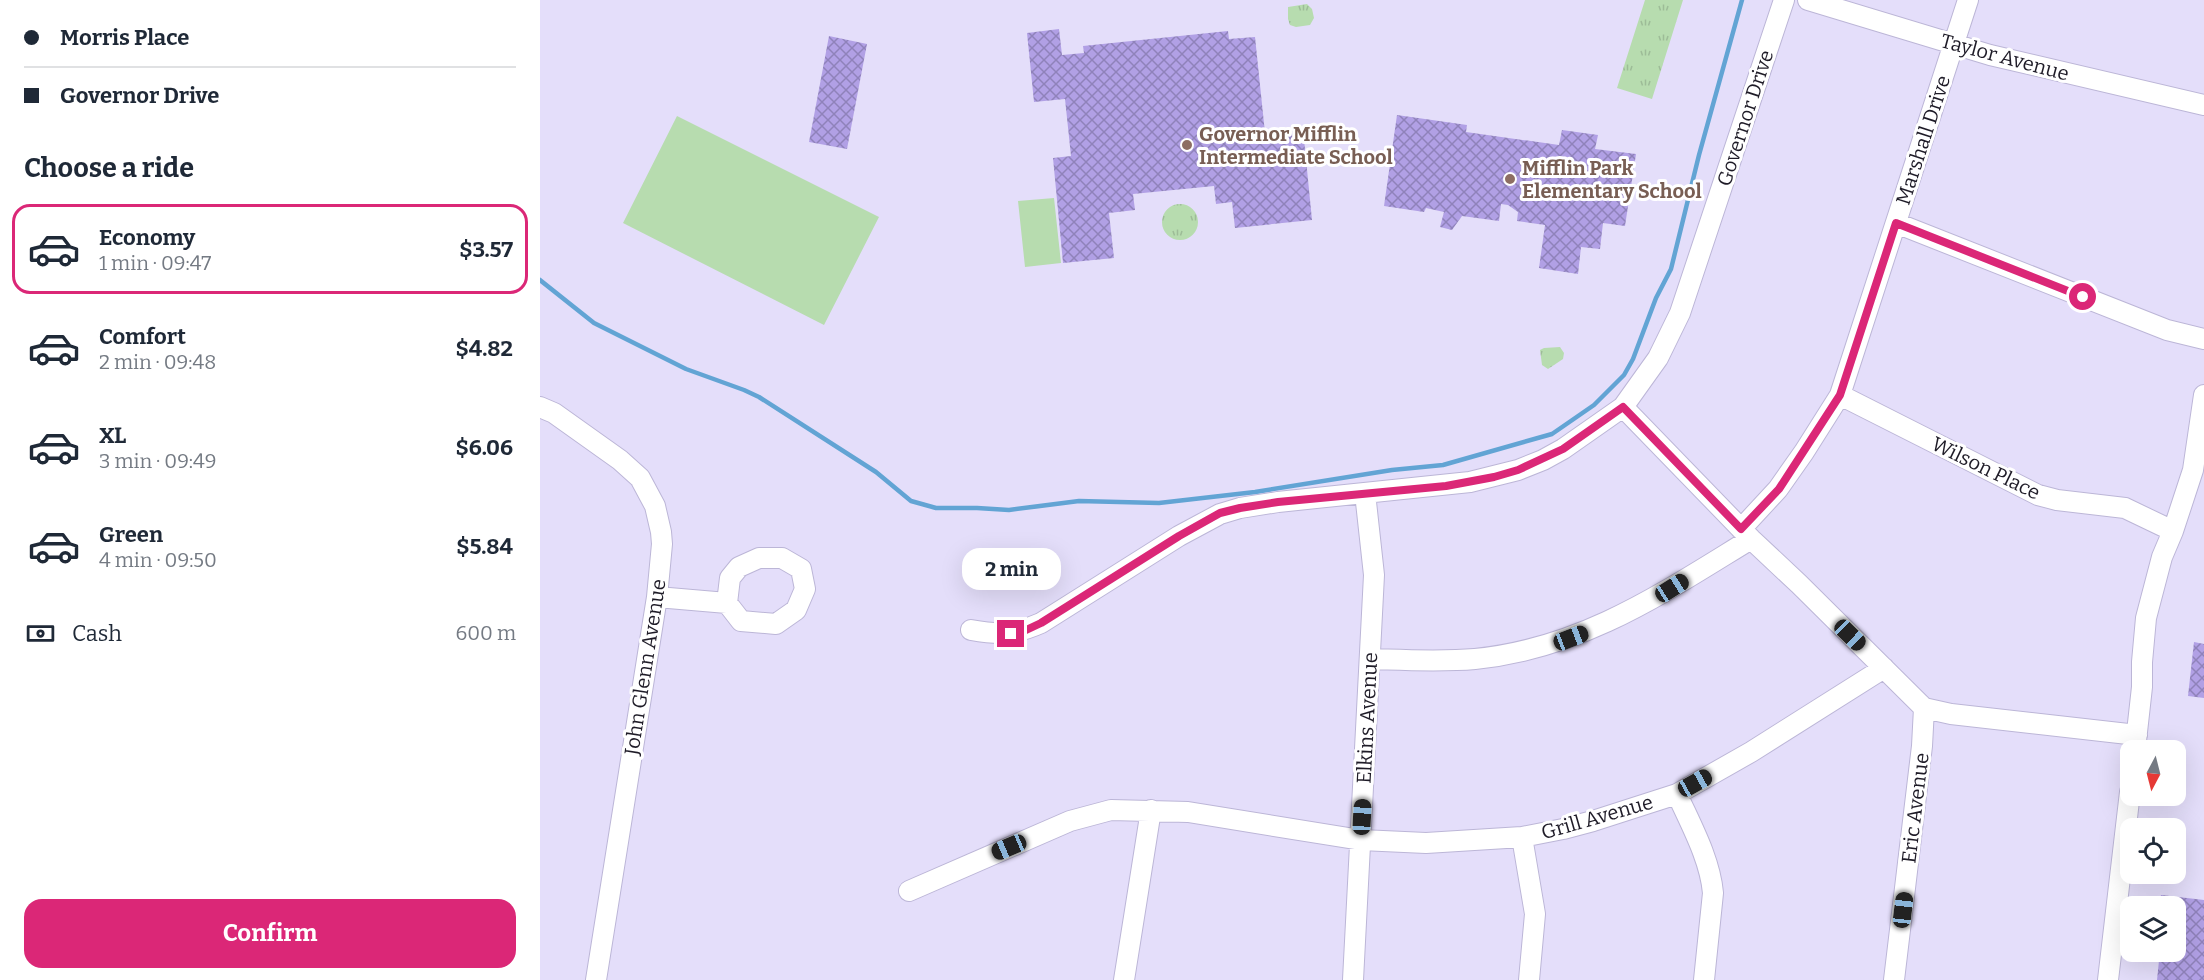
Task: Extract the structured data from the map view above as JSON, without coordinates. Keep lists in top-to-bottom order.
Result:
{
  "streets": {
    "street": [
      "Taylor Avenue",
      "Governor Drive",
      "Marshall Drive",
      "Wilson Place",
      "John Glenn Avenue",
      "Elkins Avenue",
      "Eric Avenue",
      "Grill Avenue"
    ]
  },
  "crossings": [
    ["Taylor Avenue", "Marshall Drive"],
    ["Governor Drive", "Elkins Avenue"],
    ["Marshall Drive", "Wilson Place"],
    ["Marshall Drive", "Elkins Avenue"],
    ["Elkins Avenue", "Grill Avenue"]
  ],
  "places": ["Governor Mifflin Intermediate School", "Mifflin Park Elementary School"],
  "north": "bottom",
  "page": {
    "banner": ["Morris Place", "Governor Drive"],
    "heading": "Choose a ride",
    "list": [
      {
        "name": "Economy",
        "note": "1 min · 09:47",
        "value": "$3.57"
      },
      {
        "name": "Comfort",
        "note": "2 min · 09:48",
        "value": "$4.82"
      },
      {
        "name": "XL",
        "note": "3 min · 09:49",
        "value": "$6.06"
      },
      {
        "name": "Green",
        "note": "4 min · 09:50",
        "value": "$5.84"
      }
    ],
    "bubble": "2 min",
    "pay": ["Cash", "600 m"],
    "buttons": "Confirm"
  }
}
